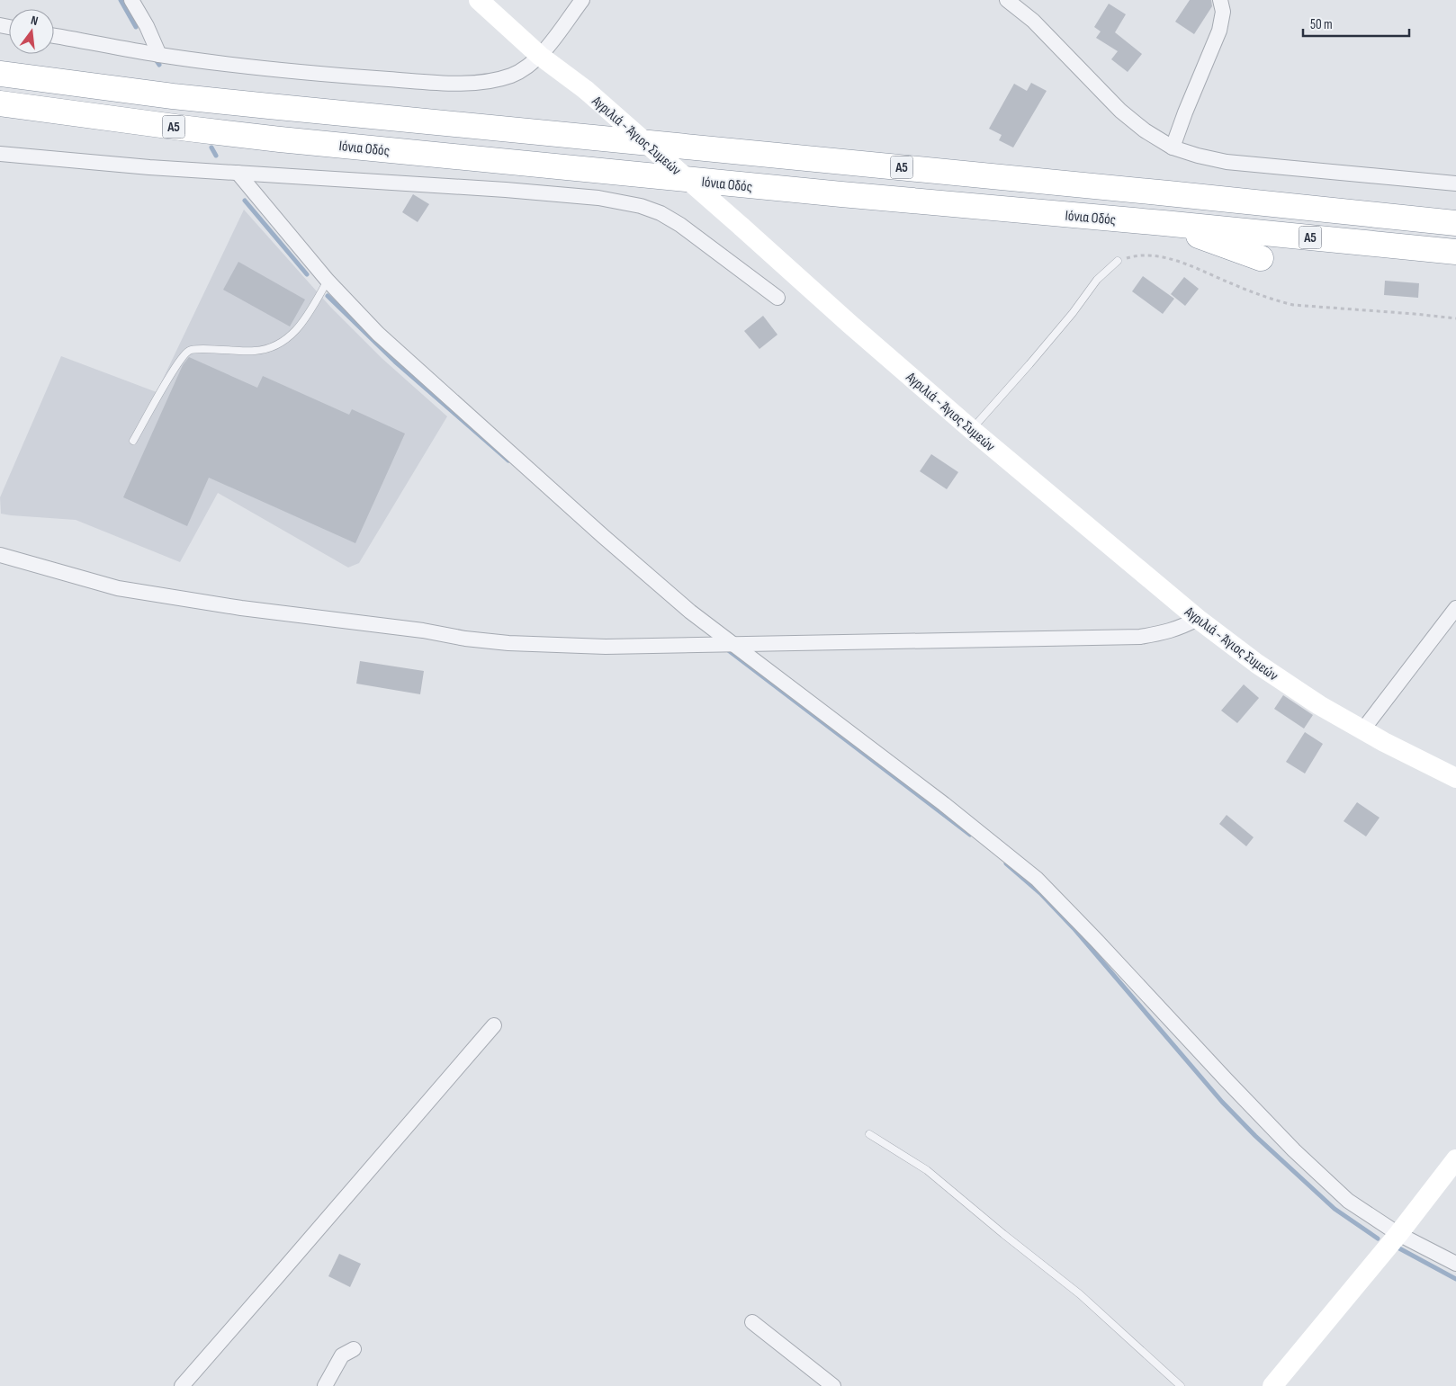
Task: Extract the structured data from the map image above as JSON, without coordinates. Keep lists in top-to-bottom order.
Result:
{
  "streets": {
    "highway": ["Α5", "Ιόνια Οδός"],
    "main road": ["Αγριλιά - Άγιος Συμεών"]
  },
  "scale_bar": "50 m",
  "north": "top"
}
